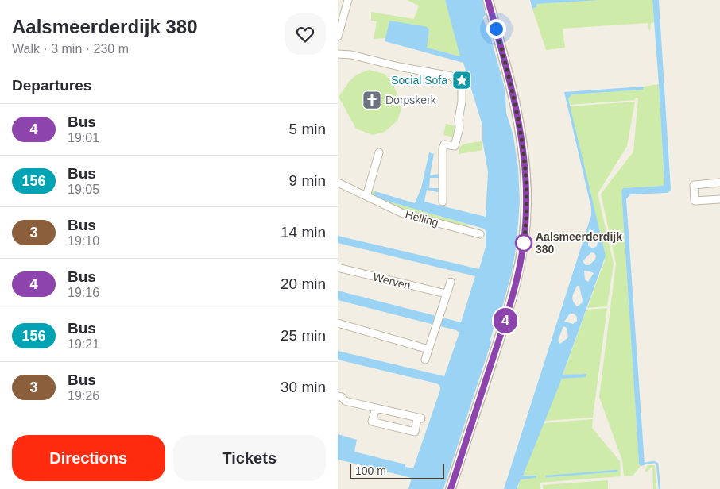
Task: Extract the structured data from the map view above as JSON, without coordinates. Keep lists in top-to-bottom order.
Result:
{
  "streets": {
    "street": ["Helling", "Werven"]
  },
  "places": {
    "place": ["Social Sofa"],
    "church": ["Dorpskerk"],
    "other": ["Aalsmeerderdijk 380"]
  },
  "lines": ["bus line 4"],
  "scale_bar": "100 m",
  "page": {
    "heading": [
      ["Aalsmeerderdijk 380", "Walk · 3 min · 230 m"],
      "Departures"
    ],
    "on_map": "4",
    "list": [
      {
        "mark": "4",
        "name": "Bus",
        "note": "19:01",
        "value": "5 min"
      },
      {
        "mark": "156",
        "name": "Bus",
        "note": "19:05",
        "value": "9 min"
      },
      {
        "mark": "3",
        "name": "Bus",
        "note": "19:10",
        "value": "14 min"
      },
      {
        "mark": "4",
        "name": "Bus",
        "note": "19:16",
        "value": "20 min"
      },
      {
        "mark": "156",
        "name": "Bus",
        "note": "19:21",
        "value": "25 min"
      },
      {
        "mark": "3",
        "name": "Bus",
        "note": "19:26",
        "value": "30 min"
      }
    ],
    "buttons": ["Directions", "Tickets"],
    "scale": "100 m"
  }
}
